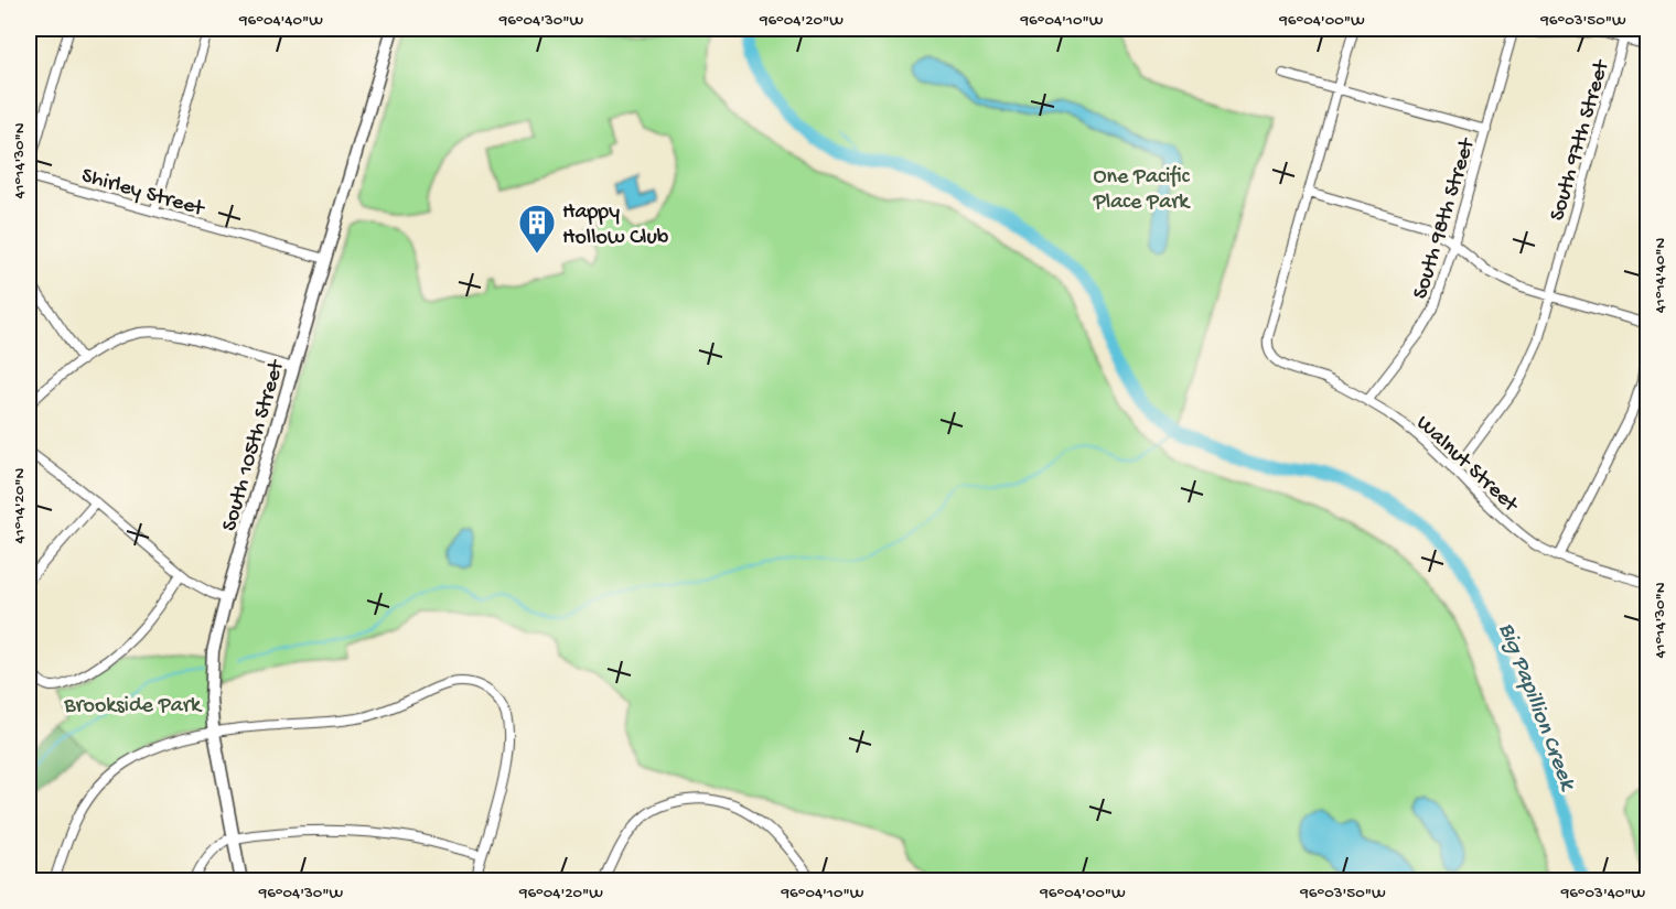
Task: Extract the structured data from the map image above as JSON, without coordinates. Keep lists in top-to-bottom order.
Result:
{
  "streets": {
    "street": [
      "South 97th Street",
      "Shirley Street",
      "South 98th Street",
      "South 105th Street",
      "Walnut Street"
    ]
  },
  "crossings": [
    ["South 97th Street", "Walnut Street"],
    ["Shirley Street", "South 105th Street"],
    ["South 98th Street", "Walnut Street"]
  ],
  "water": ["Big Papillion Creek"],
  "parks": ["One Pacific Place Park", "Brookside Park"],
  "places": {
    "building": ["Happy Hollow Club"]
  },
  "coordinates": [
    "96°04'40\"W",
    "96°04'30\"W",
    "96°04'20\"W",
    "96°04'10\"W",
    "96°04'00\"W",
    "96°03'50\"W",
    "41°14'30\"N",
    "41°14'40\"N",
    "41°14'20\"N",
    "96°03'40\"W"
  ]
}
